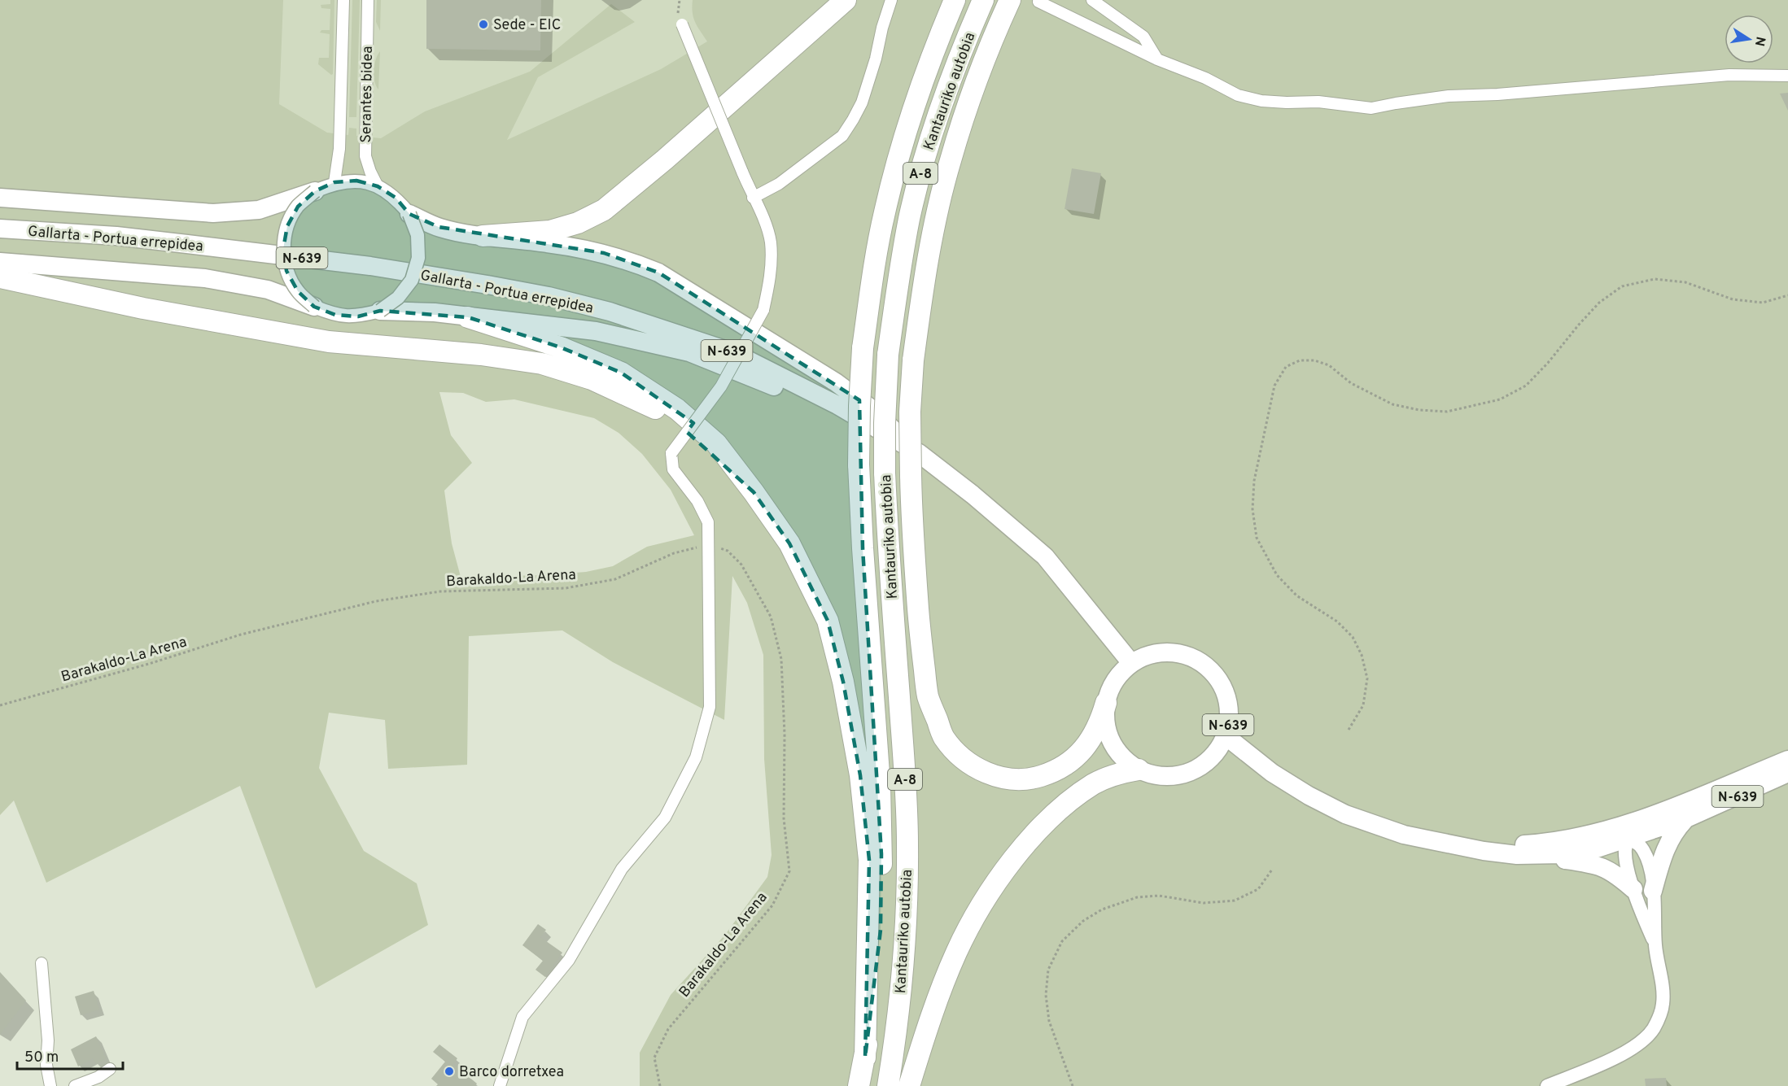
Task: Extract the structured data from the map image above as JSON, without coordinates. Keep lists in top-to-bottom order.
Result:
{
  "streets": {
    "highway": [
      "Kantauriko autobia",
      "A-8",
      "Gallarta - Portua errepidea",
      "N-639"
    ],
    "street": ["Serantes bidea"],
    "path": ["Barakaldo-La Arena"]
  },
  "crossings": [
    ["Gallarta - Portua errepidea", "N-639"]
  ],
  "places": ["Sede - EIC", "Barco dorretxea"],
  "scale_bar": "50 m",
  "north": "right"
}
